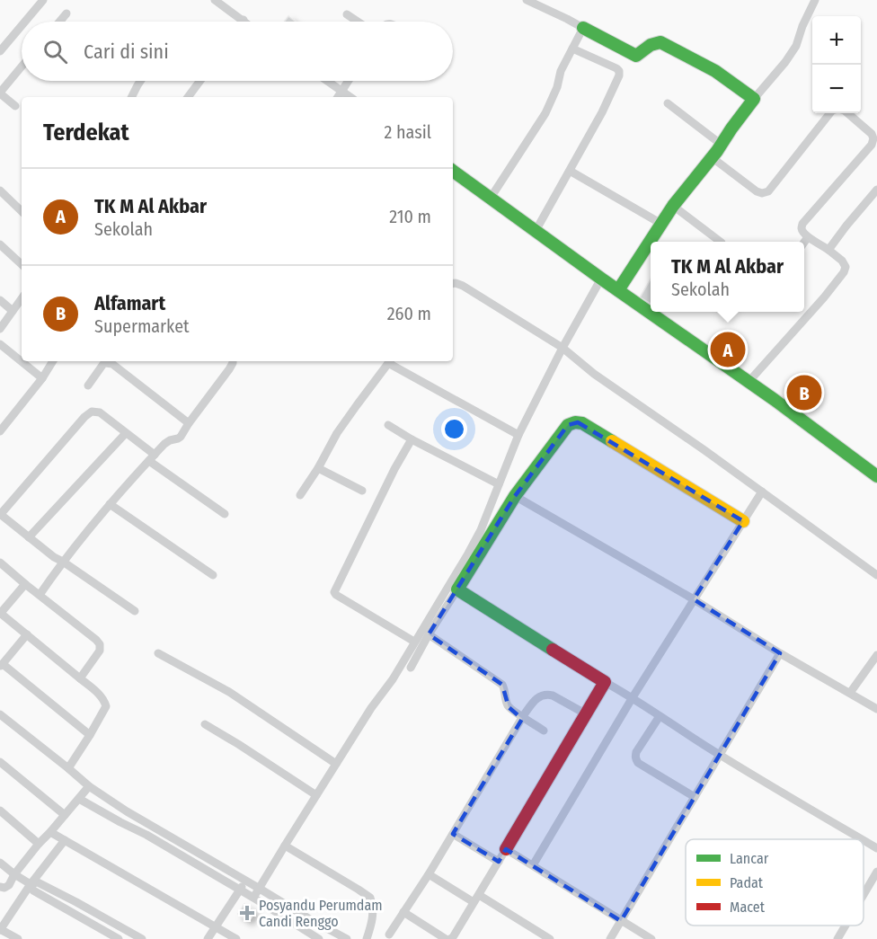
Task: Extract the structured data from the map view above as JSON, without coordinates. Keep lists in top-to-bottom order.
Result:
{
  "places": {
    "health": ["Posyandu Perumdam Candi Renggo"]
  },
  "legend": ["Lancar", "Padat", "Macet"],
  "page": {
    "map_buttons": ["+", "−"],
    "search": "Cari di sini",
    "heading": ["Terdekat", "2 hasil"],
    "list": [
      {
        "mark": "A",
        "name": "TK M Al Akbar",
        "note": "Sekolah",
        "value": "210 m"
      },
      {
        "mark": "B",
        "name": "Alfamart",
        "note": "Supermarket",
        "value": "260 m"
      }
    ],
    "popup": ["TK M Al Akbar", "Sekolah"],
    "pins": ["A", "B"]
  }
}
